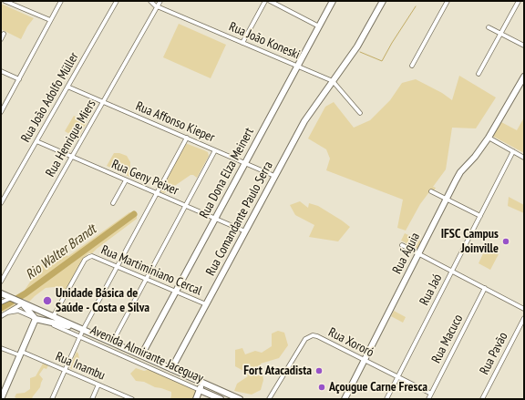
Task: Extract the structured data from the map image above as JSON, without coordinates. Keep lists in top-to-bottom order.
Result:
{
  "streets": {
    "street": [
      "Rua João Koneski",
      "Rua João Adolfo Müller",
      "Rua Affonso Kieper",
      "Rua Henrique Miers",
      "Rua Dona Elza Meinert",
      "Rua Geny Peixer",
      "Rua Comandante Paulo Serra",
      "Rua Águia",
      "Rua Martiminiano Cercal",
      "Rua Jaó",
      "Rua Macuco",
      "Rua Xororó",
      "Rua Pavão",
      "Avenida Almirante Jaceguay",
      "Rua Inambu"
    ]
  },
  "crossings": [
    ["Rua João Koneski", "Rua Henrique Miers"],
    ["Rua João Koneski", "Rua Dona Elza Meinert"],
    ["Rua João Koneski", "Rua Comandante Paulo Serra"],
    ["Rua João Adolfo Müller", "Rua Affonso Kieper"],
    ["Rua João Adolfo Müller", "Rua Geny Peixer"],
    ["Rua Affonso Kieper", "Rua Henrique Miers"],
    ["Rua Affonso Kieper", "Rua Dona Elza Meinert"],
    ["Rua Affonso Kieper", "Rua Comandante Paulo Serra"],
    ["Rua Henrique Miers", "Rua Geny Peixer"],
    ["Rua Dona Elza Meinert", "Rua Geny Peixer"],
    ["Rua Dona Elza Meinert", "Rua Martiminiano Cercal"],
    ["Rua Dona Elza Meinert", "Avenida Almirante Jaceguay"],
    ["Rua Geny Peixer", "Rua Comandante Paulo Serra"],
    ["Rua Comandante Paulo Serra", "Rua Martiminiano Cercal"],
    ["Rua Comandante Paulo Serra", "Avenida Almirante Jaceguay"],
    ["Rua Águia", "Rua Xororó"],
    ["Rua Martiminiano Cercal", "Avenida Almirante Jaceguay"],
    ["Rua Jaó", "Rua Xororó"],
    ["Rua Macuco", "Rua Xororó"]
  ],
  "water": ["Rio Walter Brandt"],
  "places": [
    "IFSC Campus Joinville",
    "Unidade Básica de Saúde - Costa e Silva",
    "Fort Atacadista",
    "Açougue Carne Fresca"
  ]
}
